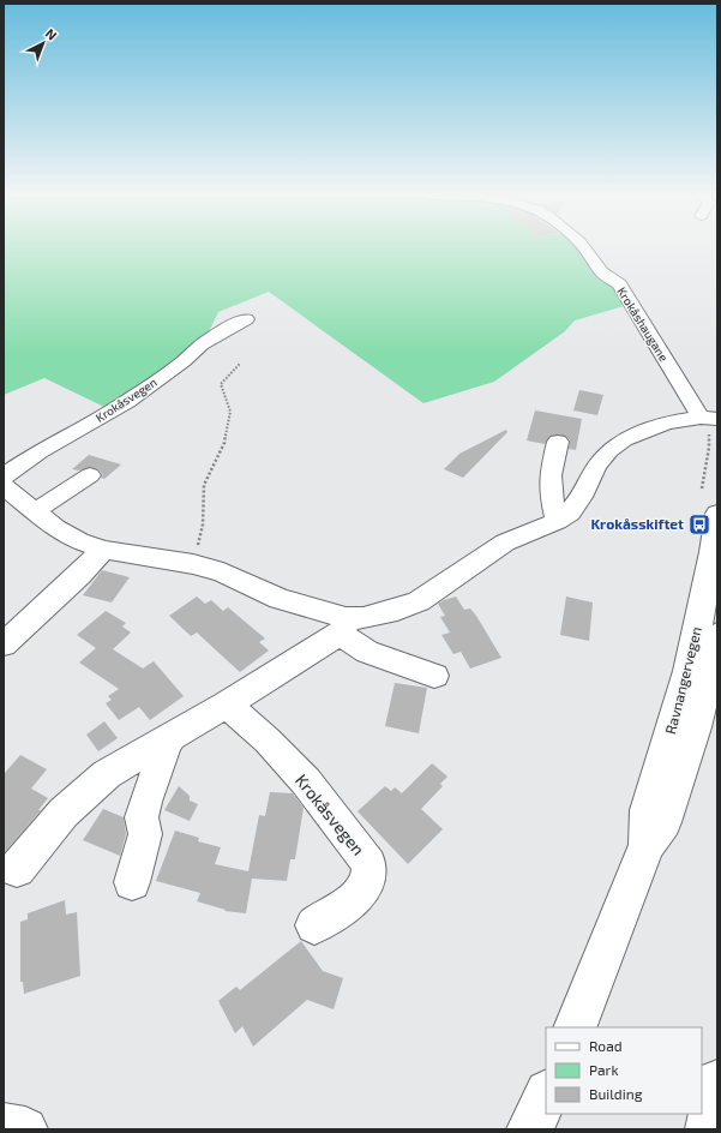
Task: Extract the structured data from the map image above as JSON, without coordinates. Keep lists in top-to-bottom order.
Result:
{
  "streets": {
    "main road": ["Ravnangervegen"],
    "street": ["Krokåshaugane", "Krokåsvegen"]
  },
  "places": {
    "bus stop": ["Krokåsskiftet"]
  },
  "legend": ["Road", "Park", "Building"],
  "north": "top right"
}
